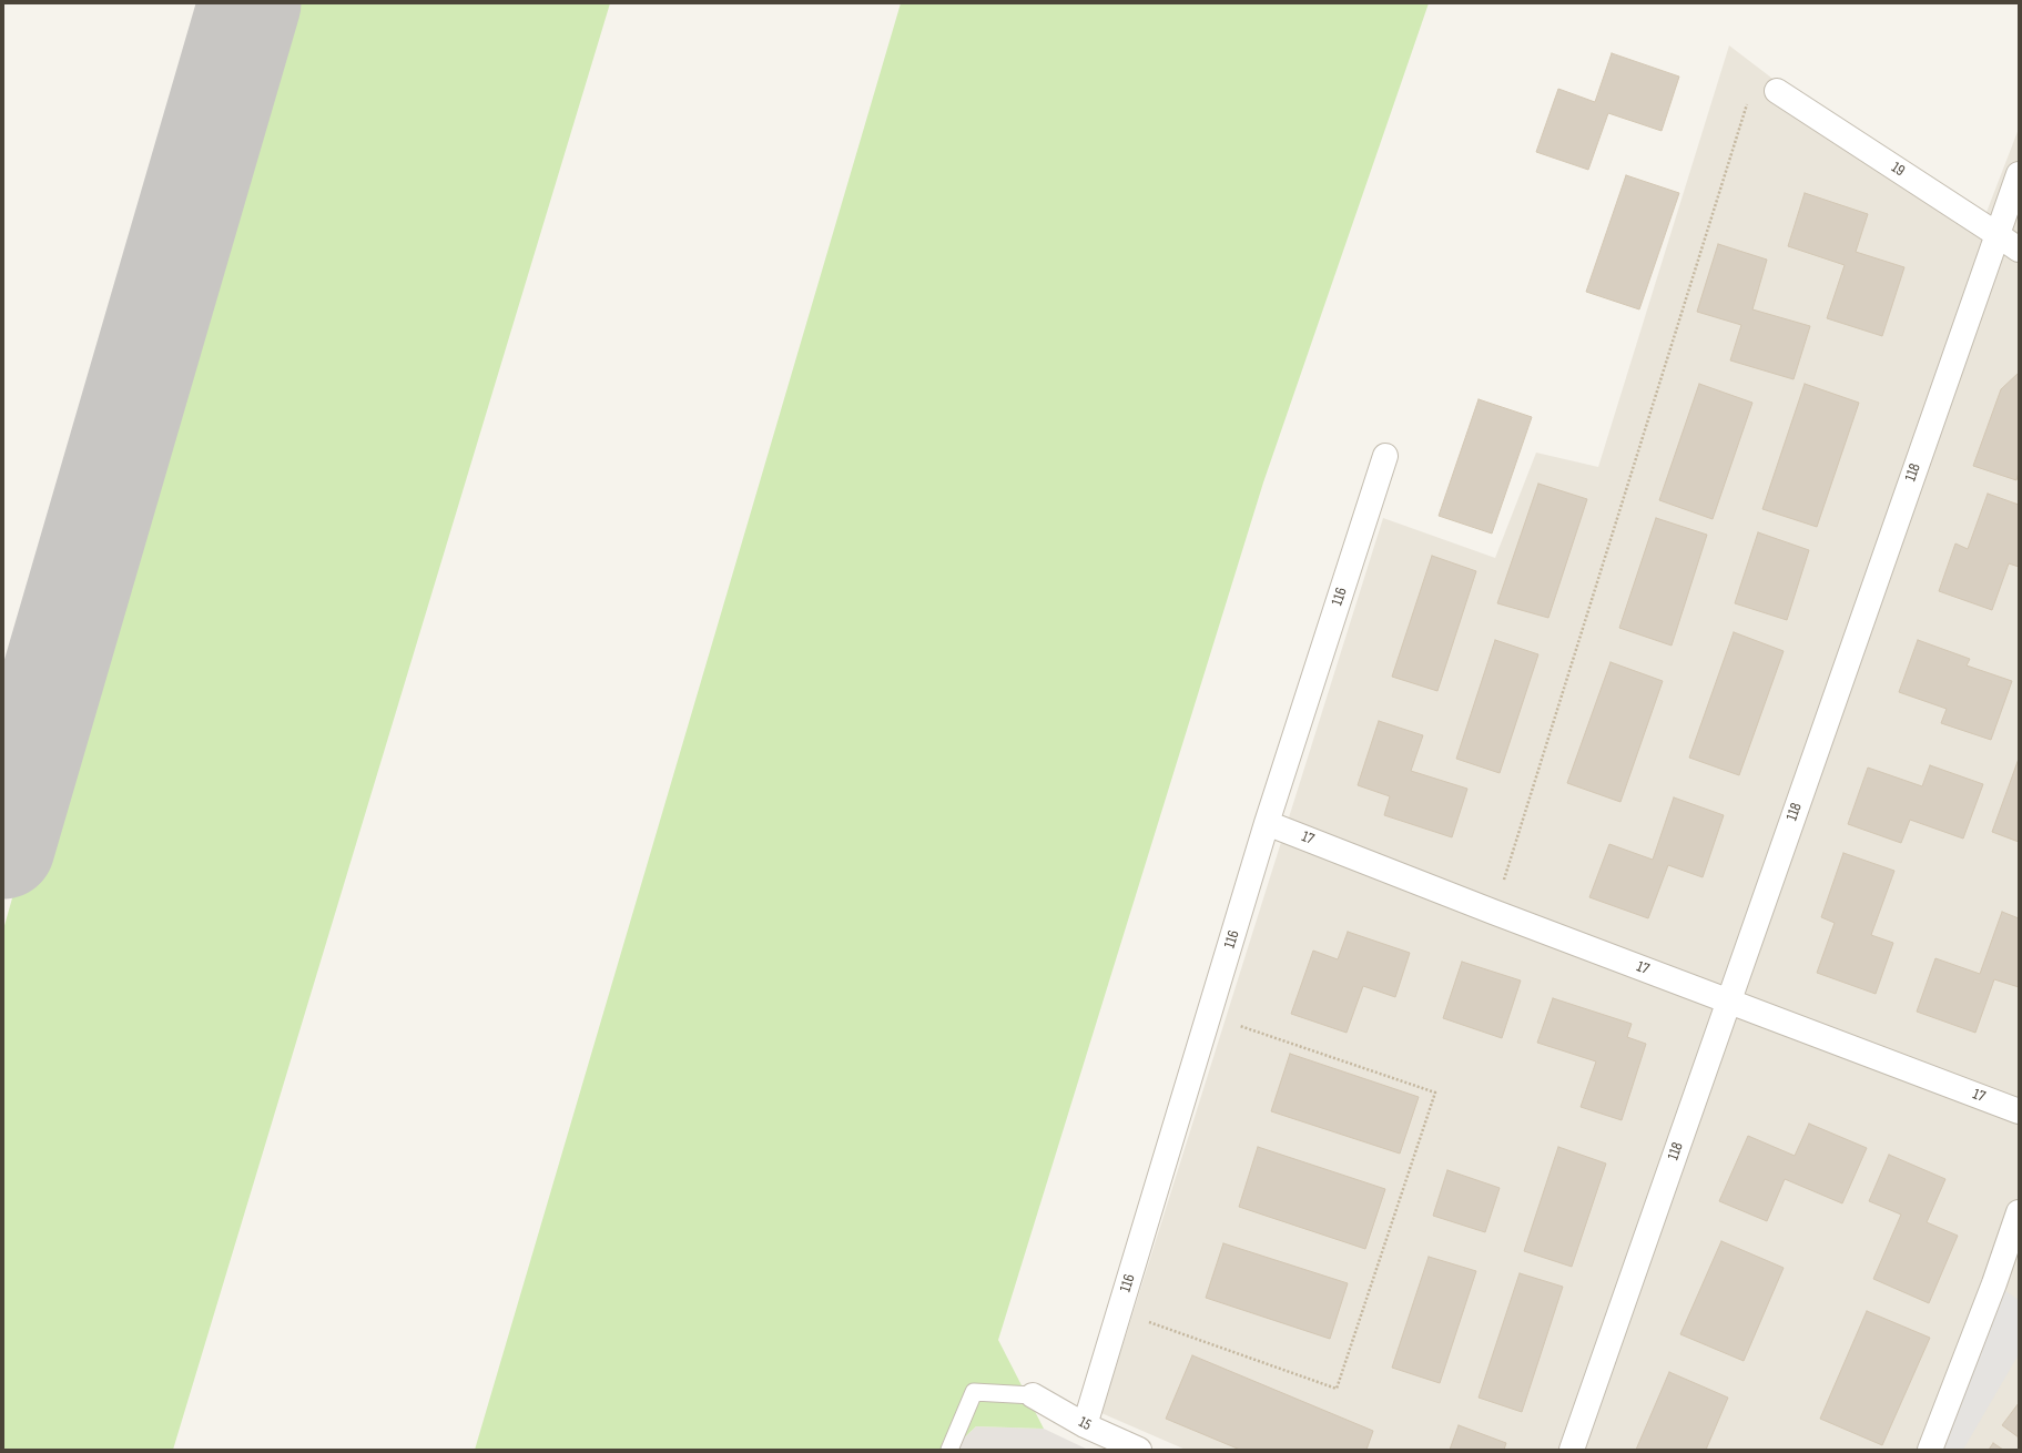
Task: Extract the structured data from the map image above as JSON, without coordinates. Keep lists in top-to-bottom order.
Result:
{
  "streets": {
    "street": [
      "19",
      "118",
      "116",
      "17",
      "15"
    ]
  },
  "crossings": [
    ["19", "118"],
    ["118", "17"],
    ["116", "17"],
    ["116", "15"]
  ]
}
